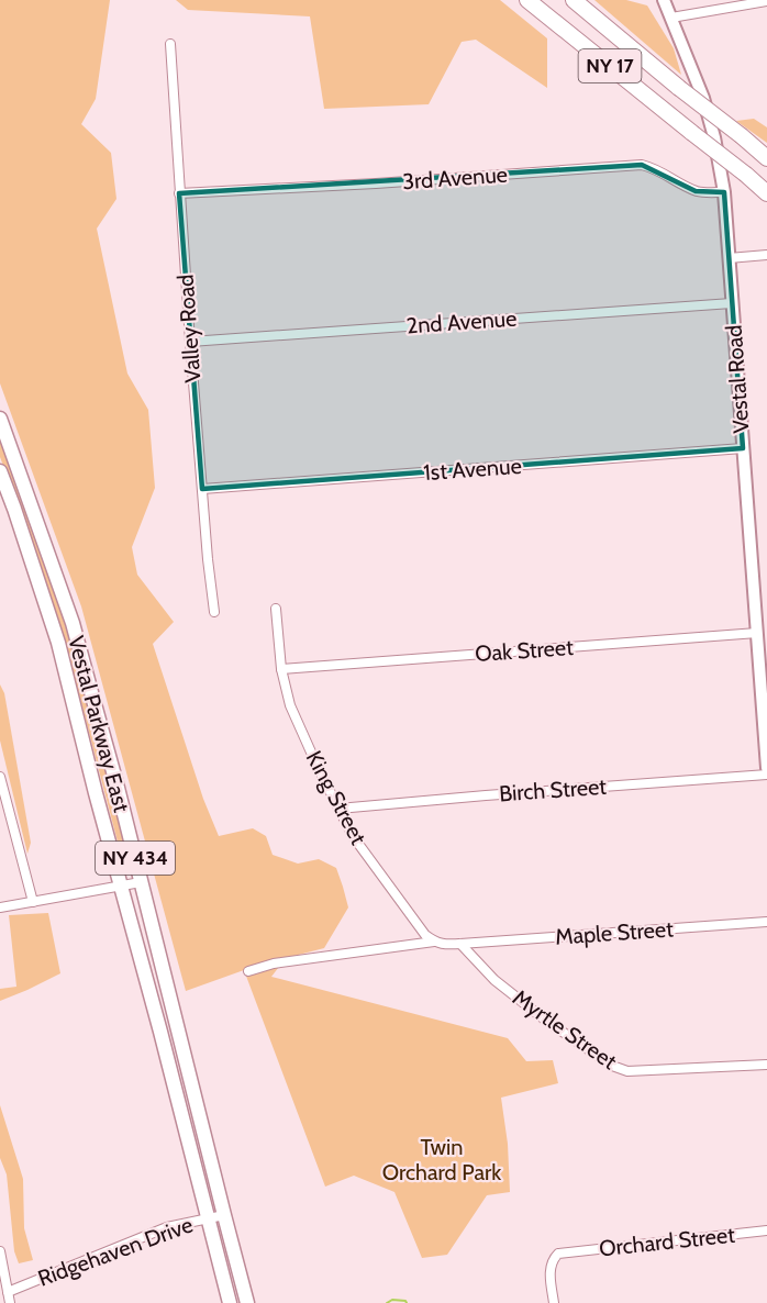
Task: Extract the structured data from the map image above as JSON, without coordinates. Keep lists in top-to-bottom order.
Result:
{
  "streets": {
    "highway": ["NY 17"],
    "main road": ["Vestal Parkway East", "NY 434"],
    "street": [
      "3rd Avenue",
      "2nd Avenue",
      "Valley Road",
      "Vestal Road",
      "1st Avenue",
      "Oak Street",
      "Birch Street",
      "King Street",
      "Maple Street",
      "Myrtle Street",
      "Orchard Street",
      "Ridgehaven Drive"
    ]
  },
  "crossings": [
    ["3rd Avenue", "Valley Road"],
    ["3rd Avenue", "Vestal Road"],
    ["2nd Avenue", "Valley Road"],
    ["2nd Avenue", "Vestal Road"],
    ["Valley Road", "1st Avenue"],
    ["Vestal Road", "1st Avenue"],
    ["Vestal Road", "Oak Street"],
    ["Oak Street", "King Street"],
    ["Vestal Parkway East", "Ridgehaven Drive"],
    ["Birch Street", "King Street"],
    ["Maple Street", "Myrtle Street"]
  ],
  "parks": ["Twin Orchard Park"]
}
